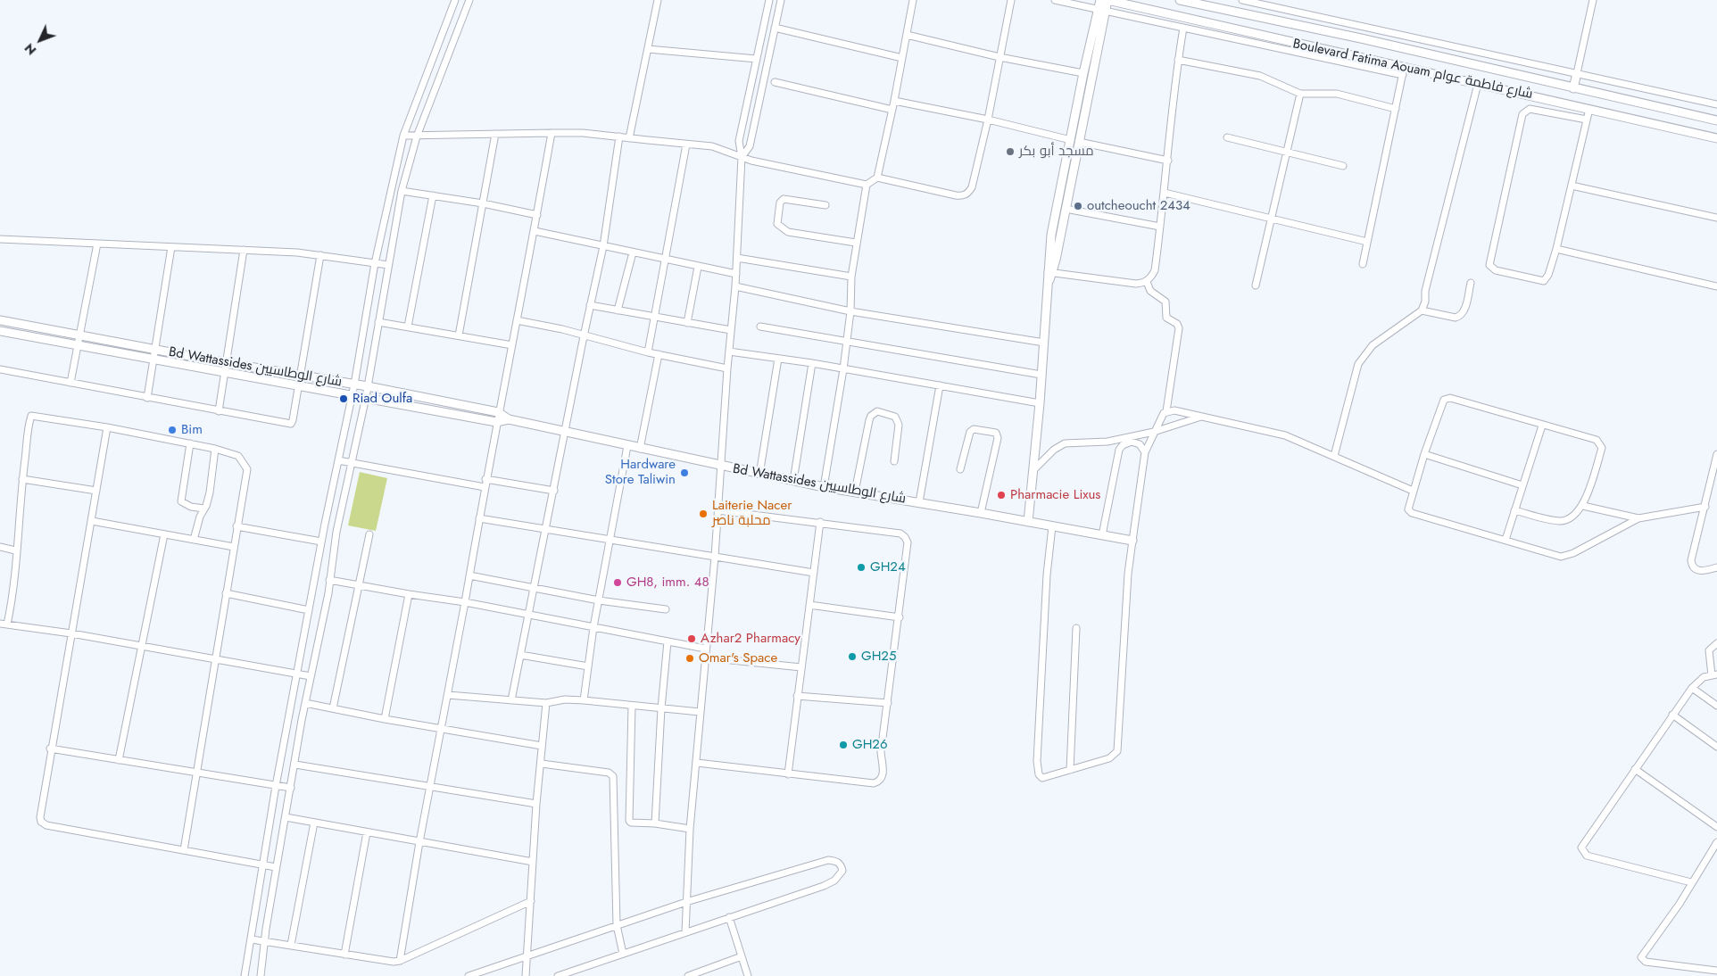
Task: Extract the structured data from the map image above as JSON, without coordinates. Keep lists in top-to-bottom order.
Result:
{
  "streets": {
    "street": ["Boulevard Fatima Aouam شارع فاطمة عوام", "Bd Wattassides شارع الوطاسيين"]
  },
  "places": [
    "مسجد أبو بكر",
    "outcheoucht 2434",
    "Riad Oulfa",
    "Bim",
    "Hardware Store Taliwin",
    "Pharmacie Lixus",
    "Laiterie Nacer محلبة ناصر",
    "GH24",
    "GH8, imm. 48",
    "Azhar2 Pharmacy",
    "GH25",
    "Omar's Space",
    "GH26"
  ],
  "north": "bottom left"
}
